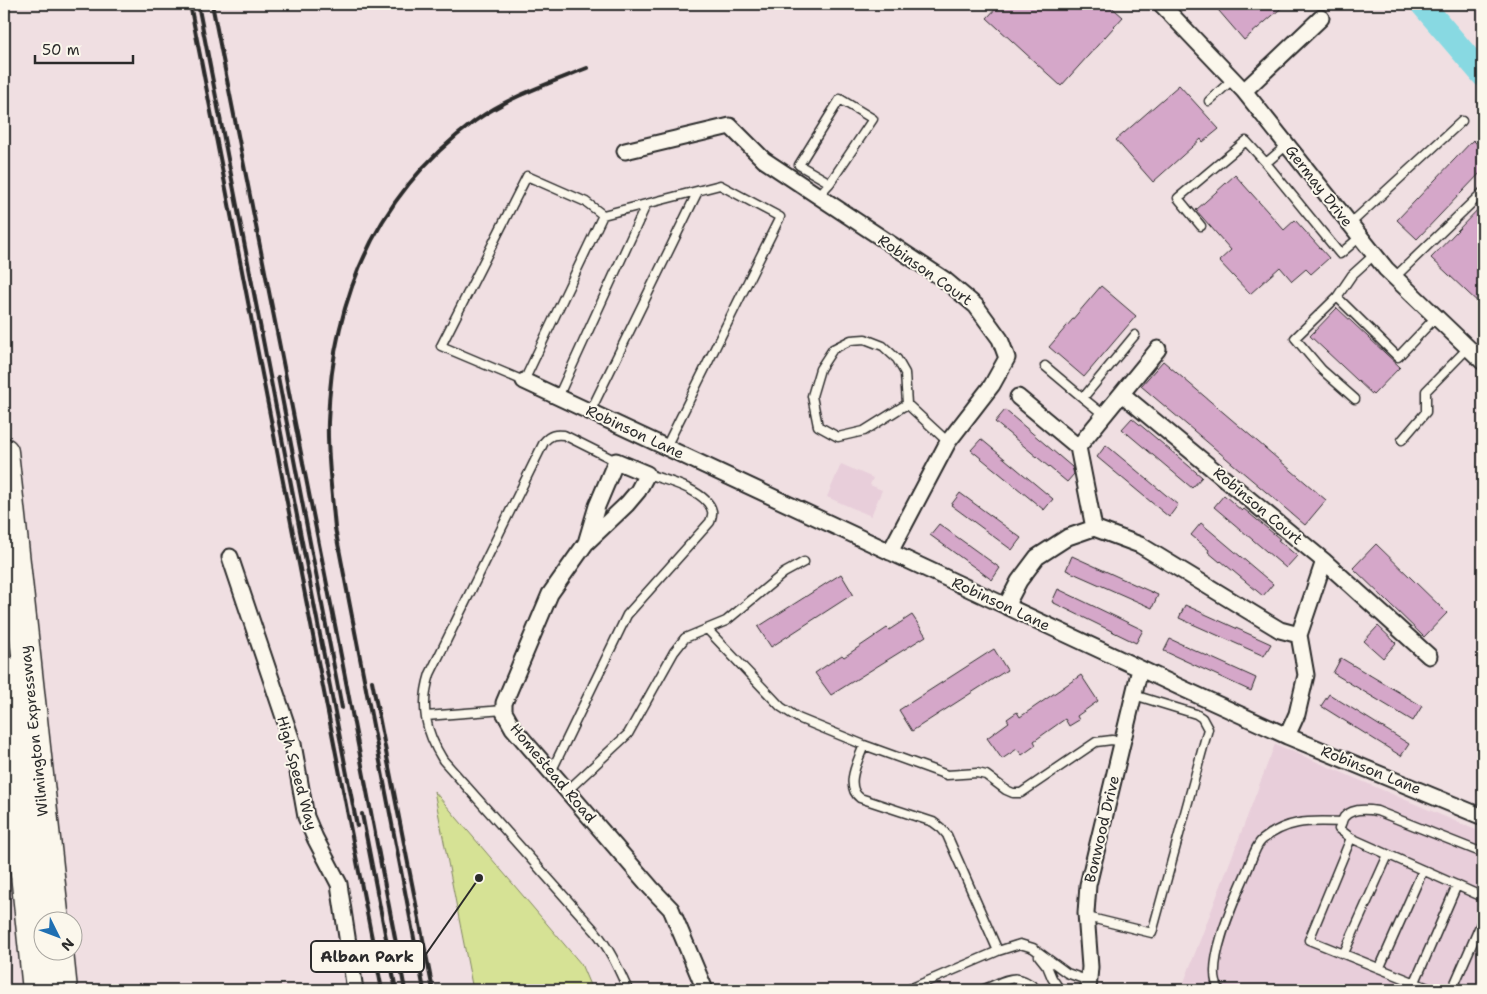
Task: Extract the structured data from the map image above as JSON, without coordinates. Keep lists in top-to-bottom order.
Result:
{
  "streets": {
    "highway": ["Wilmington Expressway"],
    "street": [
      "Germay Drive",
      "Robinson Court",
      "Robinson Lane",
      "High Speed Way",
      "Homestead Road",
      "Bonwood Drive"
    ]
  },
  "crossings": [
    ["Robinson Court", "Robinson Lane"],
    ["Robinson Lane", "Bonwood Drive"]
  ],
  "places": ["Alban Park"],
  "scale_bar": "50 m",
  "north": "bottom right"
}
